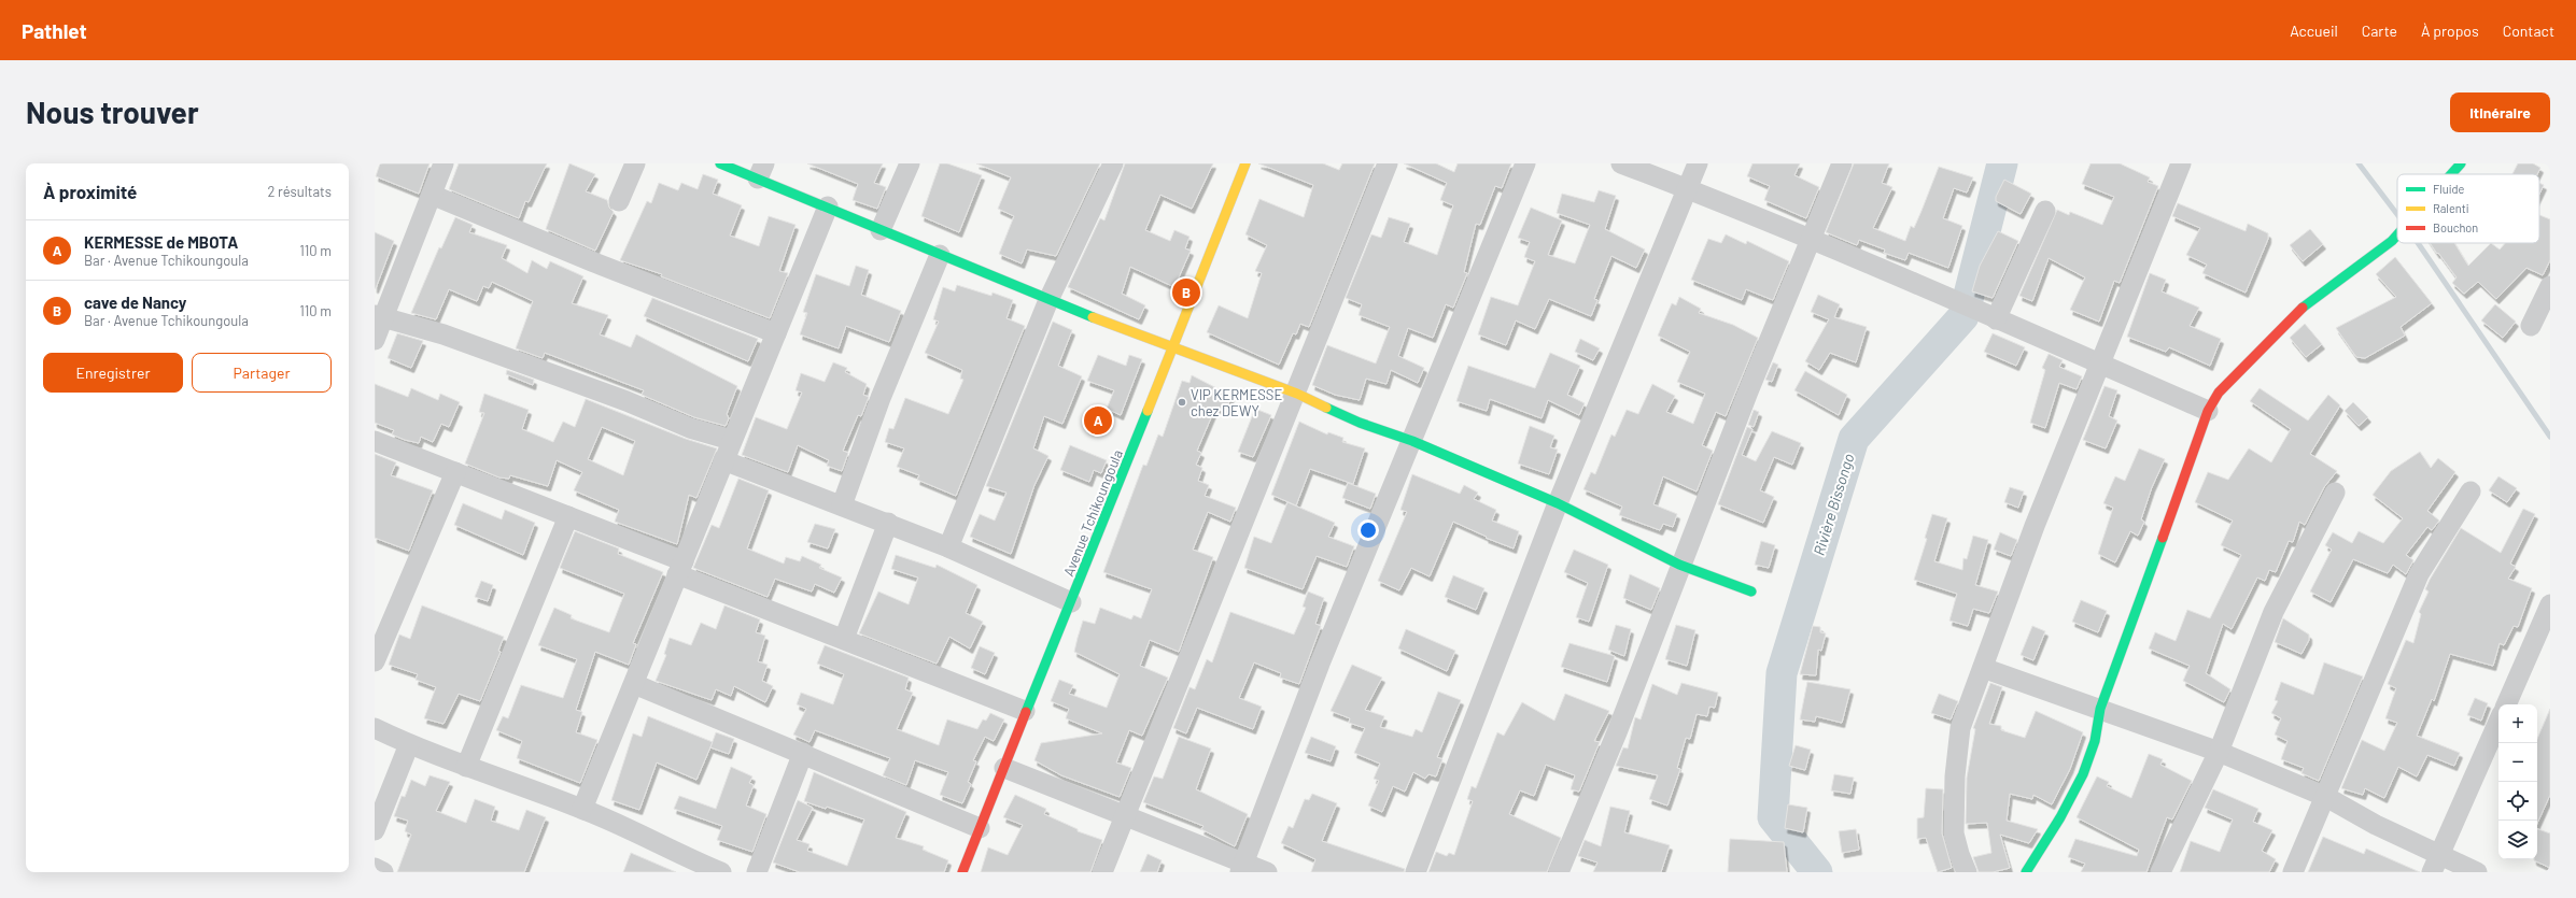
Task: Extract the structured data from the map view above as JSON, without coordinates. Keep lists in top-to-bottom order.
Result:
{
  "streets": {
    "street": ["Avenue Tchikoungoula"]
  },
  "water": ["Rivière Bissongo"],
  "places": ["VIP KERMESSE chez DEWY"],
  "legend": ["Fluide", "Ralenti", "Bouchon"],
  "page": {
    "header": "Pathlet",
    "nav": [
      "Accueil",
      "Carte",
      "À propos",
      "Contact"
    ],
    "buttons": [
      "Itinéraire",
      ["Enregistrer", "Partager"]
    ],
    "title": "Nous trouver",
    "heading": ["À proximité", "2 résultats"],
    "list": [
      {
        "mark": "A",
        "name": "KERMESSE de MBOTA",
        "note": "Bar · Avenue Tchikoungoula",
        "value": "110 m"
      },
      {
        "mark": "B",
        "name": "cave de Nancy",
        "note": "Bar · Avenue Tchikoungoula",
        "value": "110 m"
      }
    ],
    "pins": ["B", "A"],
    "map_buttons": ["+", "−"]
  }
}
